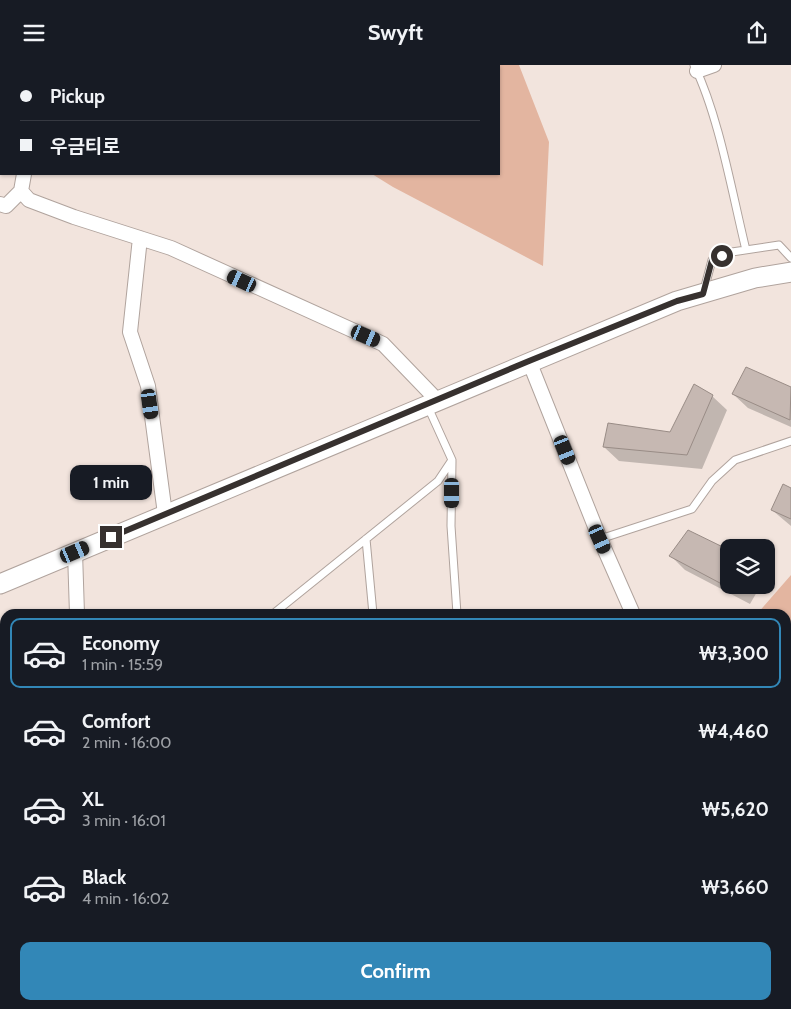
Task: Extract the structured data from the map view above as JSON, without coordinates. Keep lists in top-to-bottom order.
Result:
{
  "page": {
    "header": "Swyft",
    "banner": ["Pickup", "우금티로"],
    "bubble": "1 min",
    "list": [
      {
        "name": "Economy",
        "note": "1 min · 15:59",
        "value": "₩3,300"
      },
      {
        "name": "Comfort",
        "note": "2 min · 16:00",
        "value": "₩4,460"
      },
      {
        "name": "XL",
        "note": "3 min · 16:01",
        "value": "₩5,620"
      },
      {
        "name": "Black",
        "note": "4 min · 16:02",
        "value": "₩3,660"
      }
    ],
    "buttons": "Confirm"
  }
}
